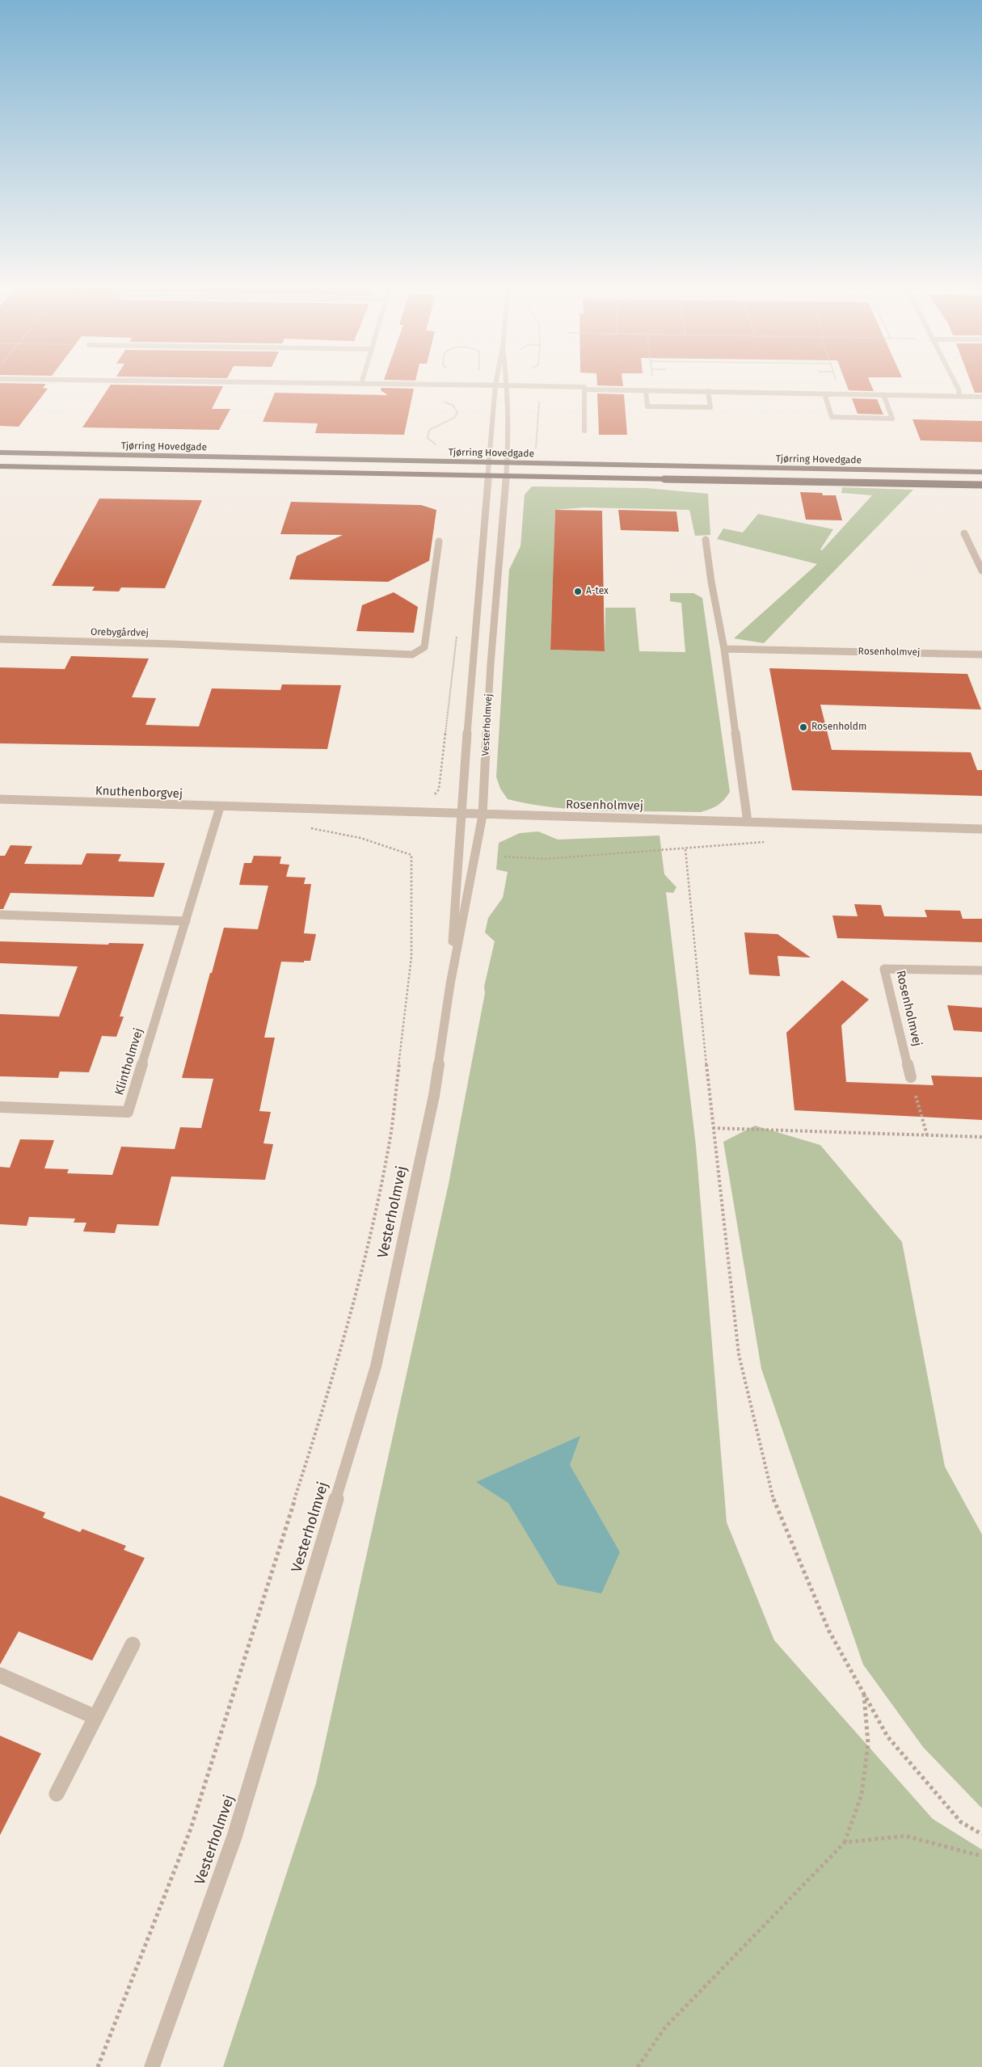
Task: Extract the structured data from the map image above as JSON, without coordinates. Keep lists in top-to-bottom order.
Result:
{
  "streets": {
    "main road": ["Tjørring Hovedgade"],
    "street": [
      "Orebygårdvej",
      "Rosenholmvej",
      "Vesterholmvej",
      "Knuthenborgvej",
      "Klintholmvej"
    ]
  },
  "crossings": [
    ["Tjørring Hovedgade", "Vesterholmvej"],
    ["Rosenholmvej", "Vesterholmvej"],
    ["Rosenholmvej", "Knuthenborgvej"],
    ["Vesterholmvej", "Knuthenborgvej"],
    ["Knuthenborgvej", "Klintholmvej"]
  ],
  "places": ["A-tex", "Rosenholdm"]
}
